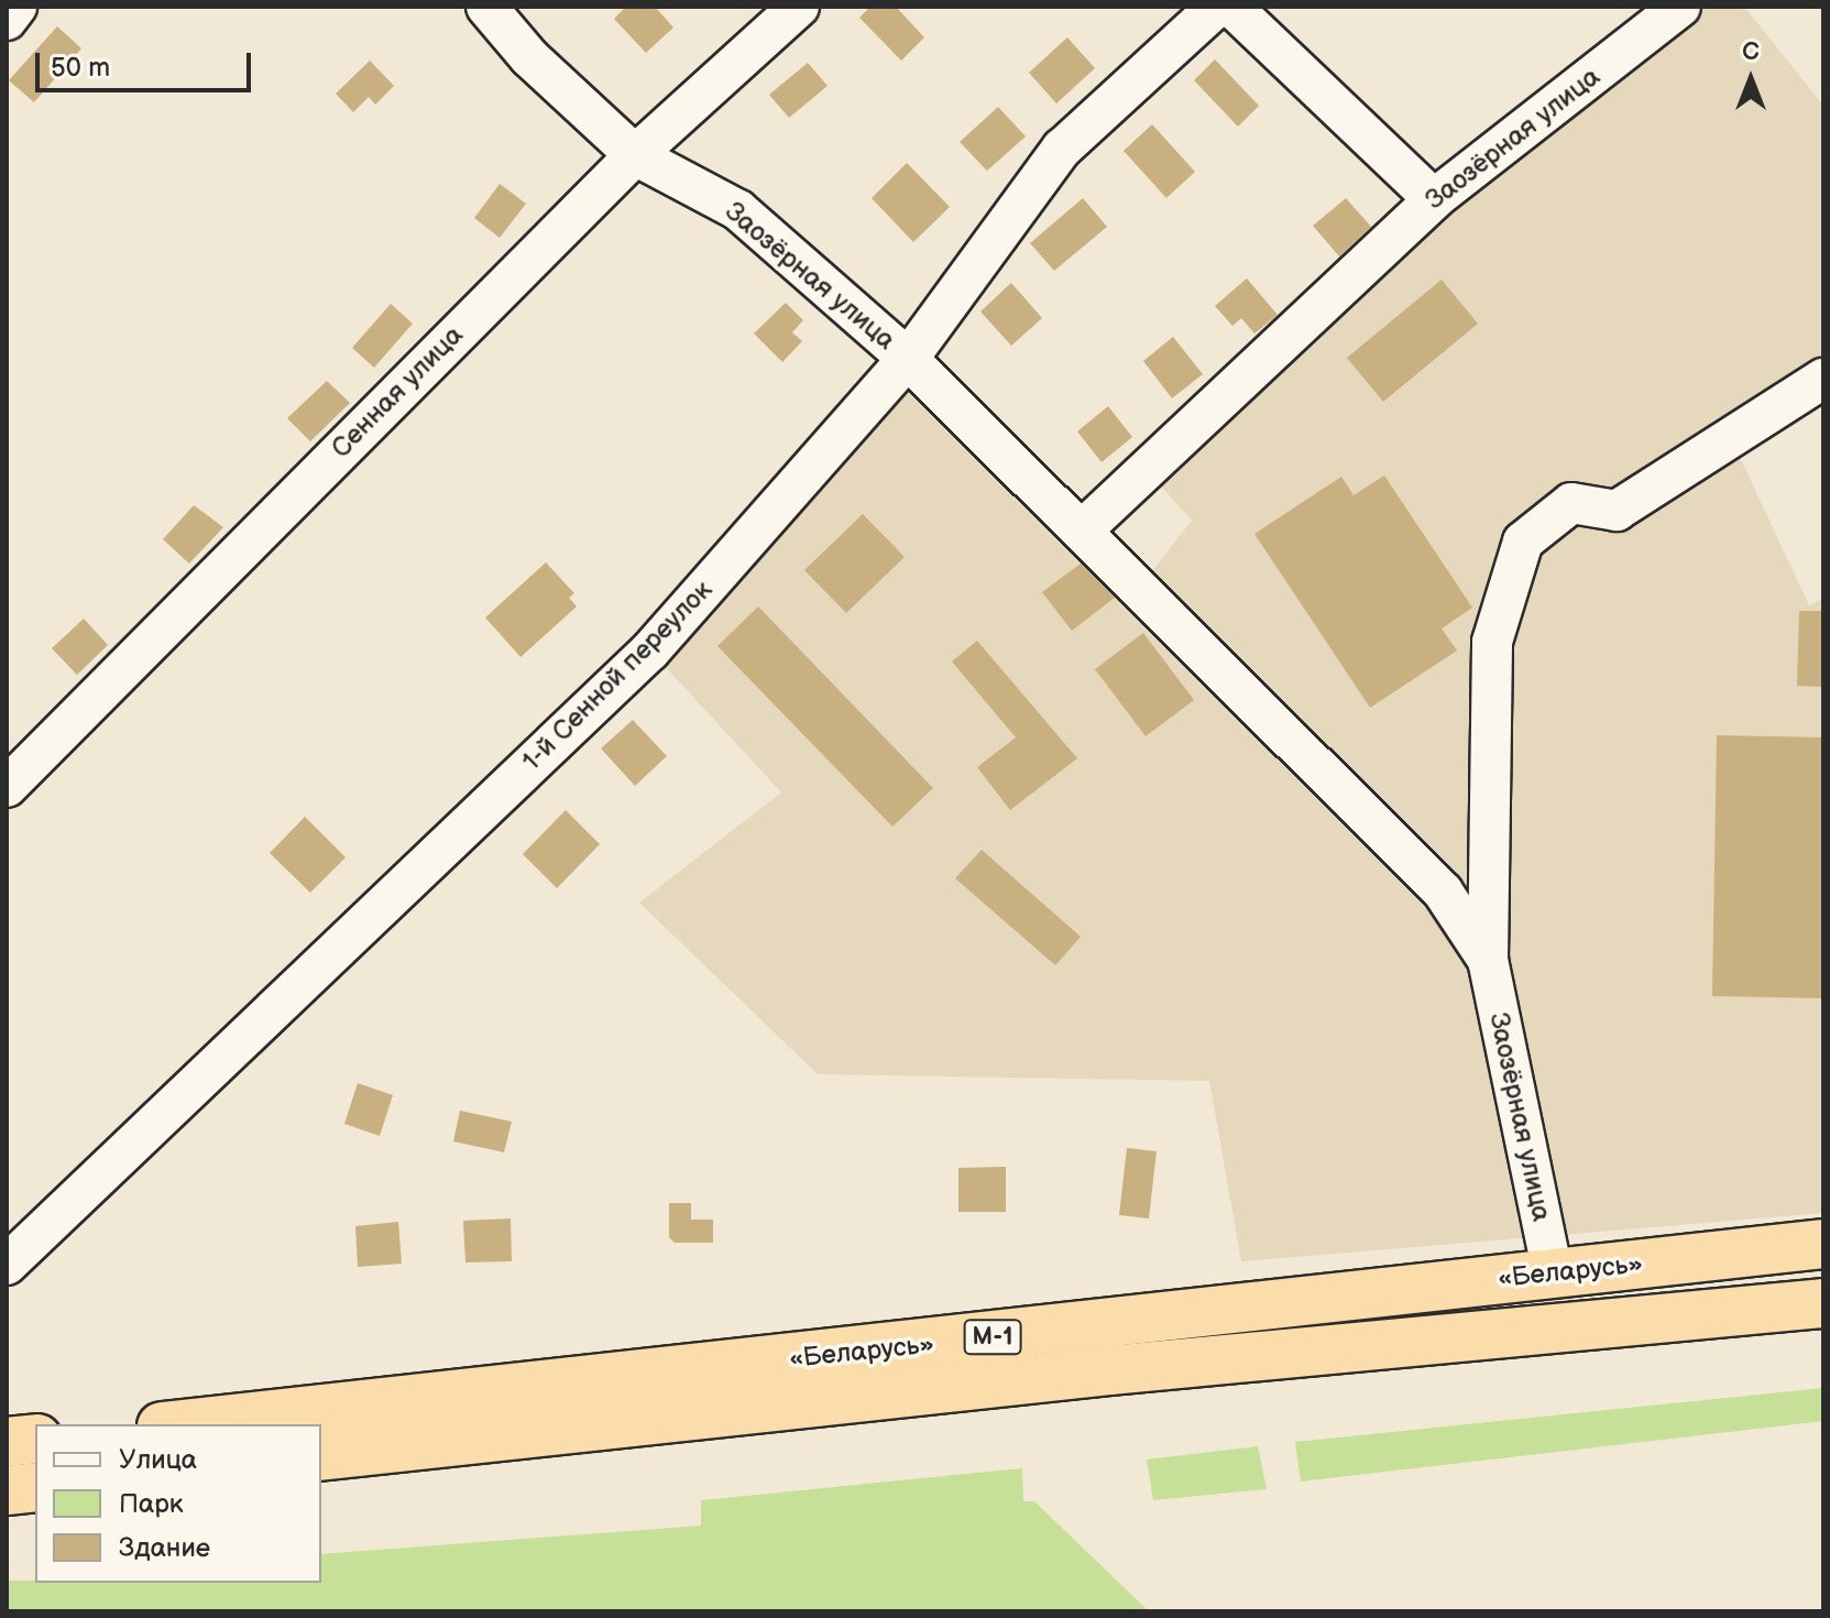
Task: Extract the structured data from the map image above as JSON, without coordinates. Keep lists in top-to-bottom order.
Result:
{
  "streets": {
    "highway": ["«Беларусь»", "М-1"],
    "street": ["Заозёрная улица", "Сенная улица", "1-й Сенной переулок"]
  },
  "crossings": [
    ["Заозёрная улица", "Сенная улица"],
    ["Заозёрная улица", "1-й Сенной переулок"],
    ["Заозёрная улица", "«Беларусь»"]
  ],
  "legend": ["Улица", "Парк", "Здание"],
  "scale_bar": "50 m",
  "north": "top"
}
